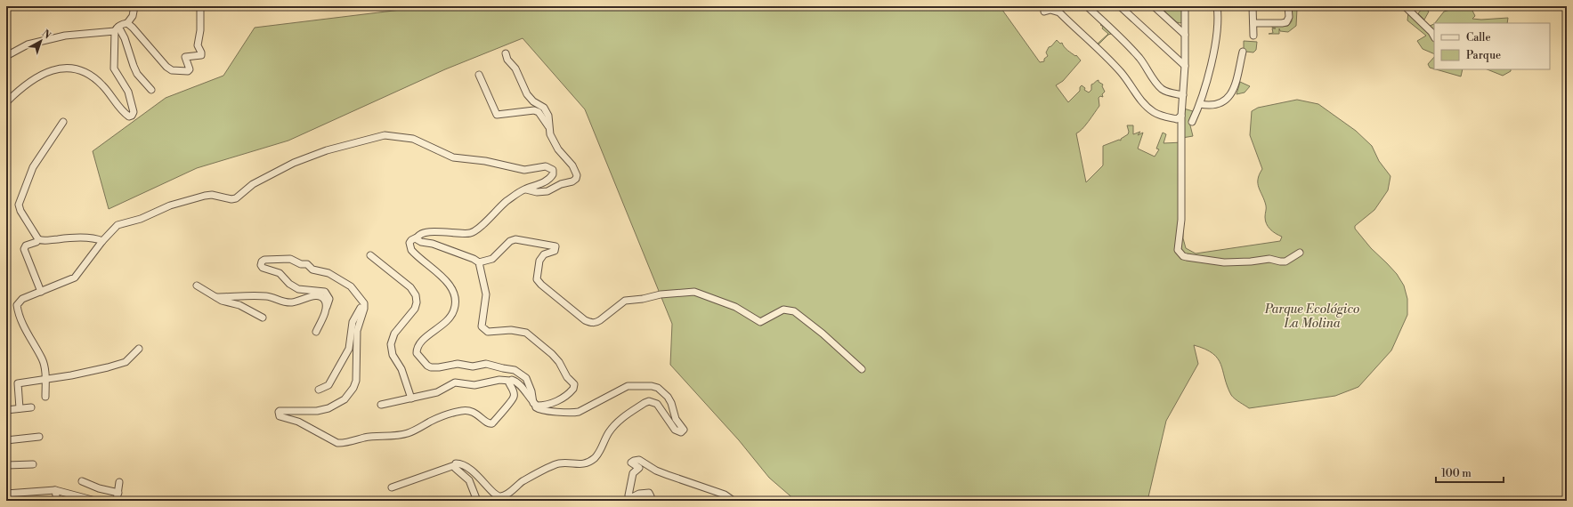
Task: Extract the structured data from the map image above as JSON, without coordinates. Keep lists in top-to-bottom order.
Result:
{
  "parks": ["Parque Ecológico La Molina"],
  "legend": ["Calle", "Parque"],
  "scale_bar": "100 m",
  "north": "top right"
}
